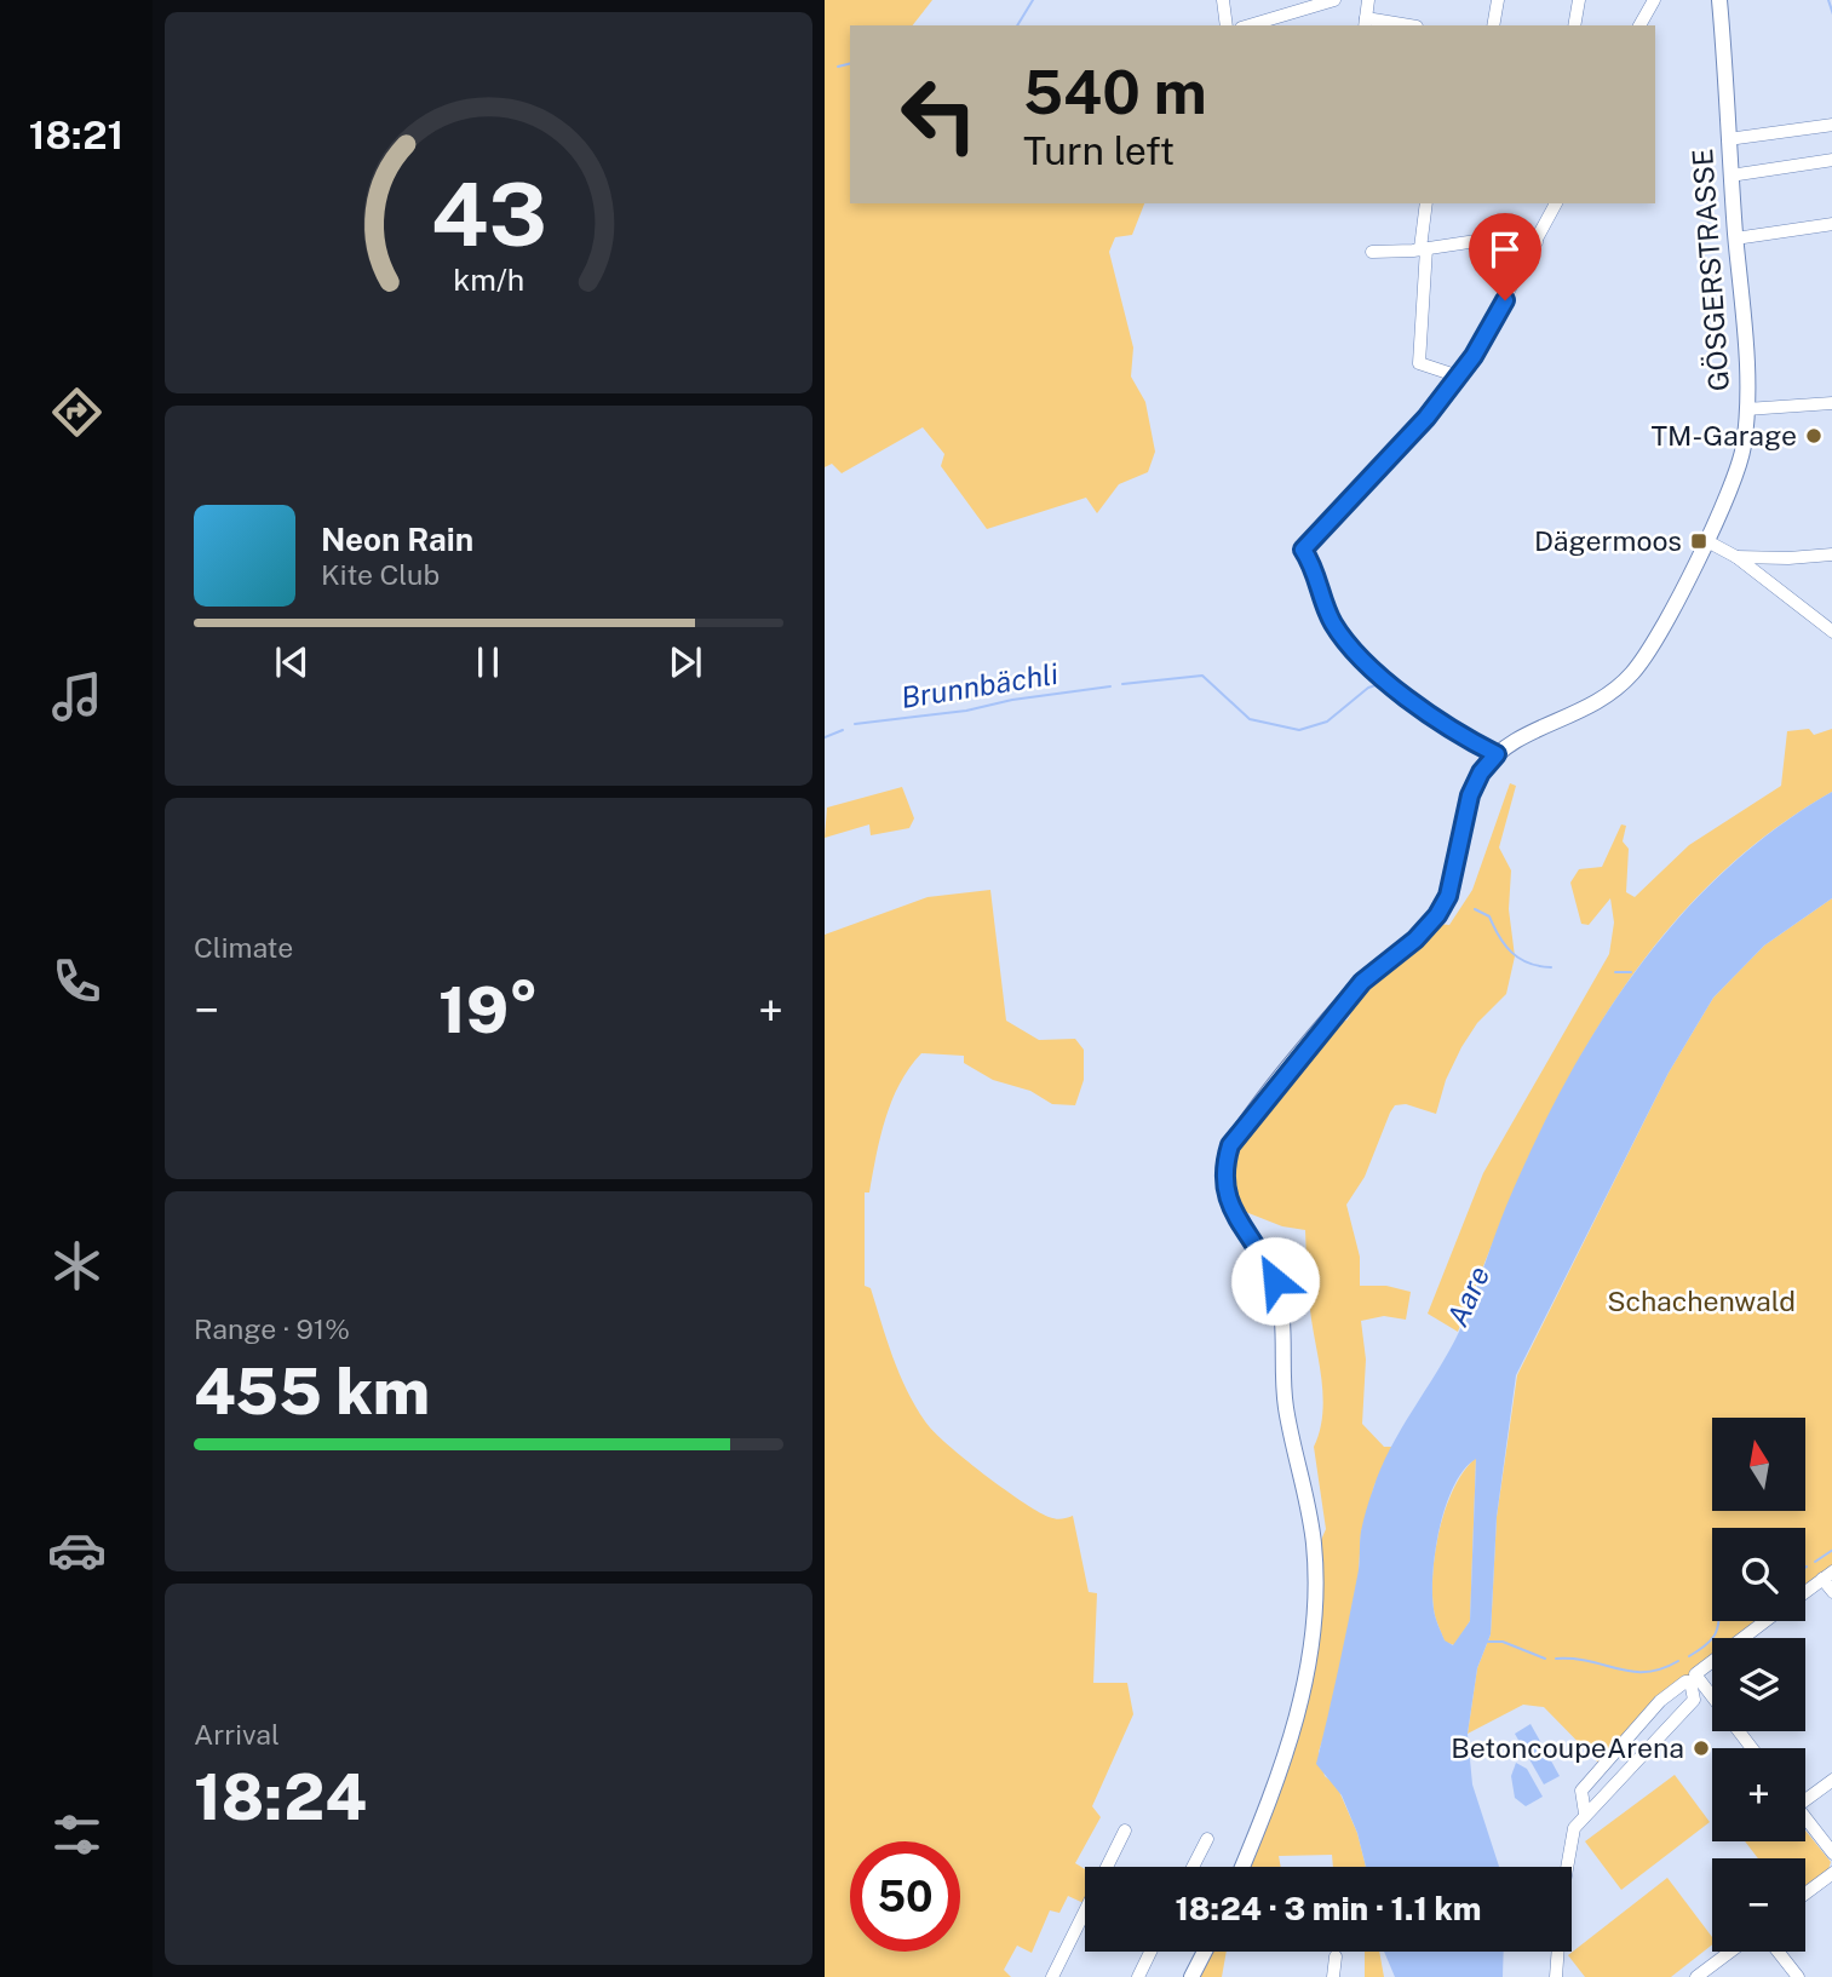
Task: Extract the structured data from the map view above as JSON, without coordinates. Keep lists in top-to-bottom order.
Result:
{
  "streets": {
    "main road": ["GÖSGERSTRASSE"]
  },
  "water": ["Brunnbächli", "Aare"],
  "parks": ["Schachenwald"],
  "places": {
    "other": ["TM-Garage", "BetoncoupeArena"],
    "transit": ["Dägermoos"]
  },
  "north": "top",
  "page": {
    "tabs": "18:21",
    "turn": ["540 m", "Turn left"],
    "song": ["Neon Rain", "Kite Club"],
    "tile": [
      "Climate",
      ["Range · 91%", "455 km"],
      ["Arrival", "18:24"]
    ],
    "heat": ["−", "19°", "+"],
    "map_buttons": ["+", "−"],
    "limit": "50",
    "trip": "18:24 · 3 min · 1.1 km",
    "gauge": ["43", "km/h"]
  }
}
